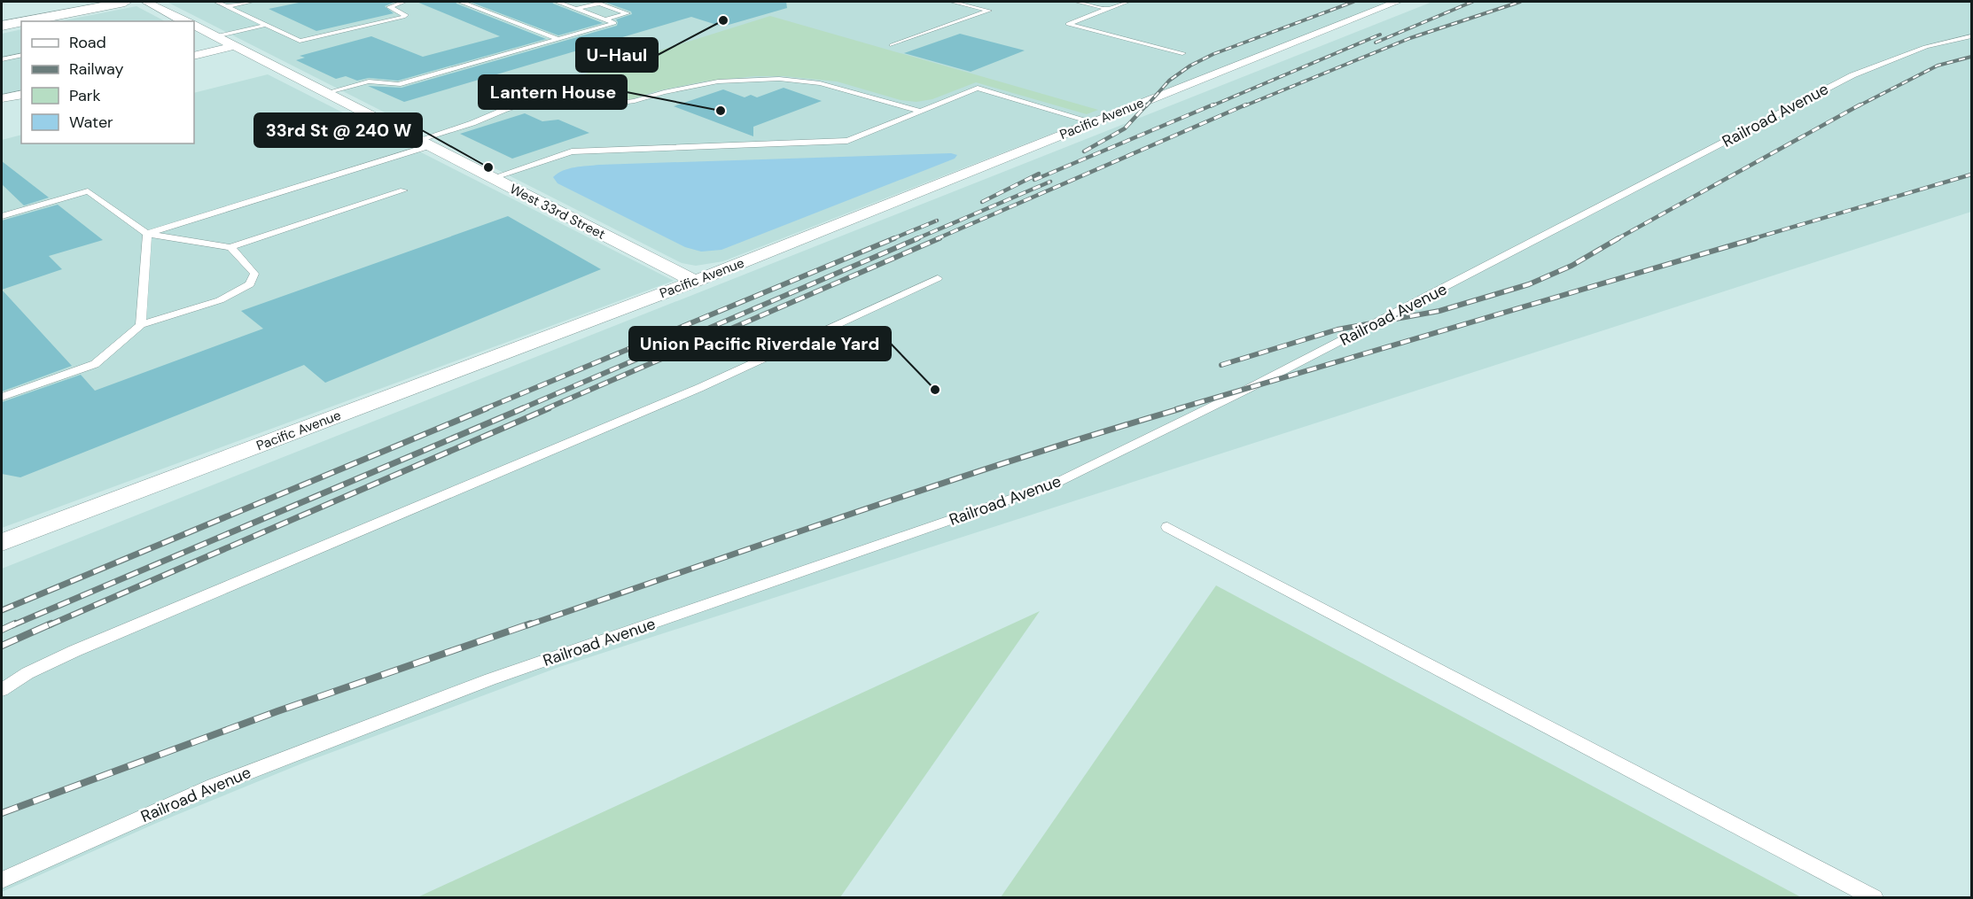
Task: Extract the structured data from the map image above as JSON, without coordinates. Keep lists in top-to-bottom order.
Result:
{
  "streets": {
    "street": ["Pacific Avenue", "West 33rd Street"],
    "lane": ["Railroad Avenue"]
  },
  "crossings": [
    ["Pacific Avenue", "West 33rd Street"]
  ],
  "places": [
    "U-Haul",
    "Lantern House",
    "33rd St @ 240 W",
    "Union Pacific Riverdale Yard"
  ],
  "legend": [
    "Road",
    "Railway",
    "Park",
    "Water"
  ]
}
